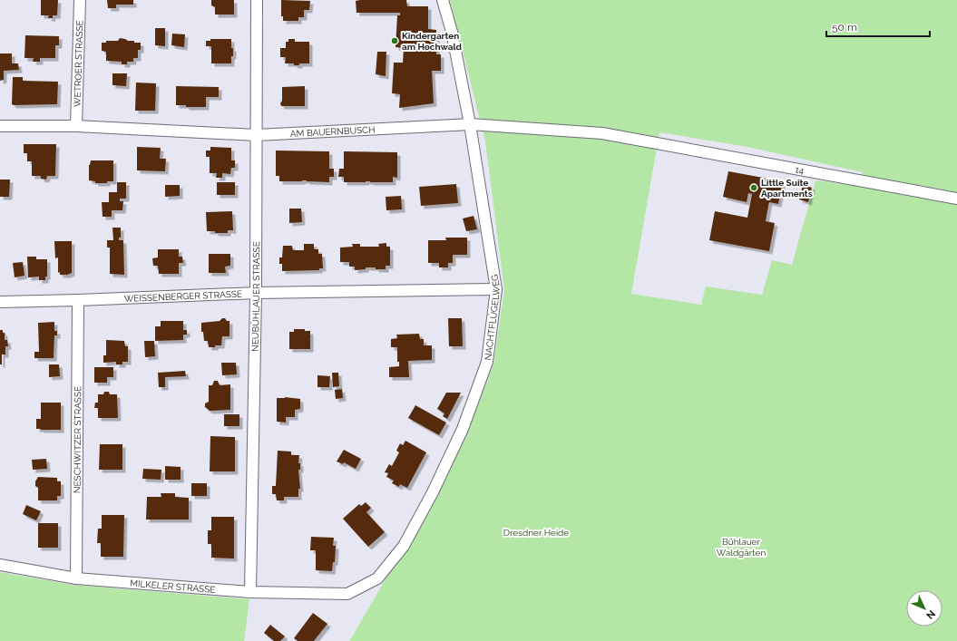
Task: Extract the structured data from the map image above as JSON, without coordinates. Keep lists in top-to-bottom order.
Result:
{
  "streets": {
    "street": [
      "WETROER STRASSE",
      "AM BAUERNBUSCH",
      "14",
      "WEISSENBERGER STRASSE",
      "NEUBÜHLAUER STRASSE",
      "NACHTFLÜGELWEG",
      "NESCHWITZER STRASSE",
      "MILKELER STRASSE"
    ]
  },
  "crossings": [
    ["WETROER STRASSE", "AM BAUERNBUSCH"],
    ["AM BAUERNBUSCH", "14"],
    ["AM BAUERNBUSCH", "NEUBÜHLAUER STRASSE"],
    ["AM BAUERNBUSCH", "NACHTFLÜGELWEG"],
    ["WEISSENBERGER STRASSE", "NEUBÜHLAUER STRASSE"],
    ["WEISSENBERGER STRASSE", "NACHTFLÜGELWEG"],
    ["WEISSENBERGER STRASSE", "NESCHWITZER STRASSE"],
    ["NEUBÜHLAUER STRASSE", "MILKELER STRASSE"],
    ["NACHTFLÜGELWEG", "MILKELER STRASSE"],
    ["NESCHWITZER STRASSE", "MILKELER STRASSE"]
  ],
  "parks": ["Dresdner Heide", "Bühlauer Waldgärten"],
  "places": ["Kindergarten am Hochwald", "Little Suite Apartments"],
  "scale_bar": "50 m",
  "north": "bottom right"
}
